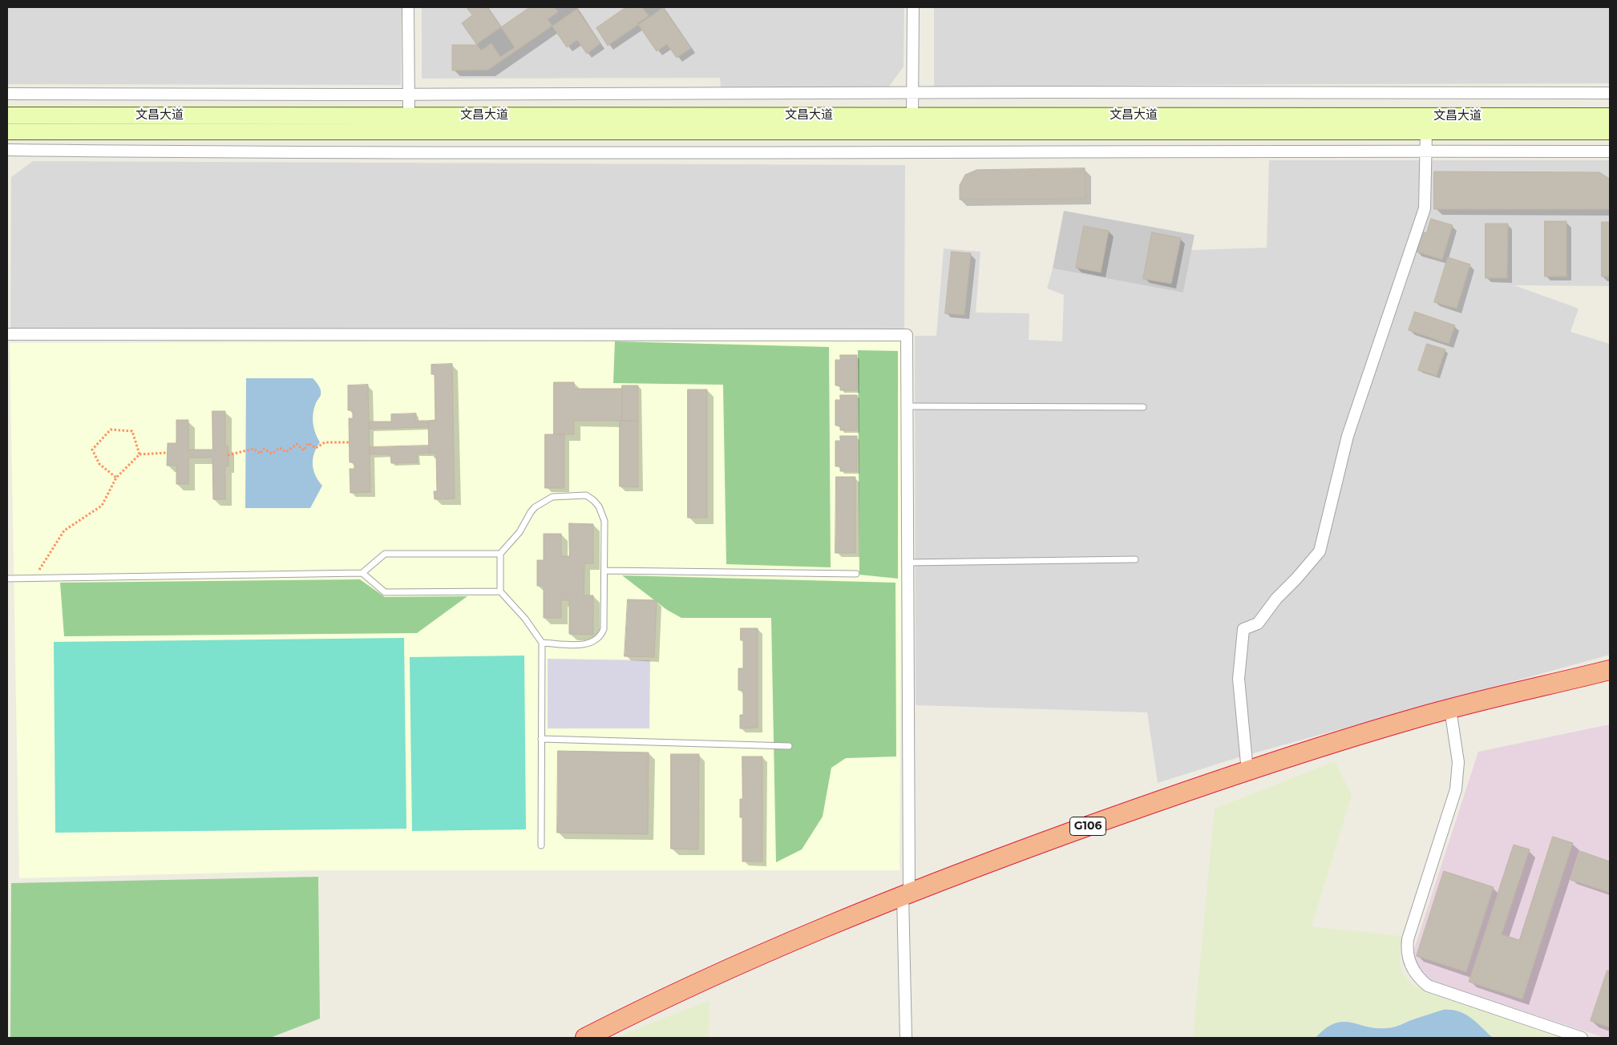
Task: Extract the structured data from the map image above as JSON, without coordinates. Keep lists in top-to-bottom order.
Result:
{
  "streets": {
    "highway": ["G106"],
    "main road": ["文昌大道"]
  }
}
